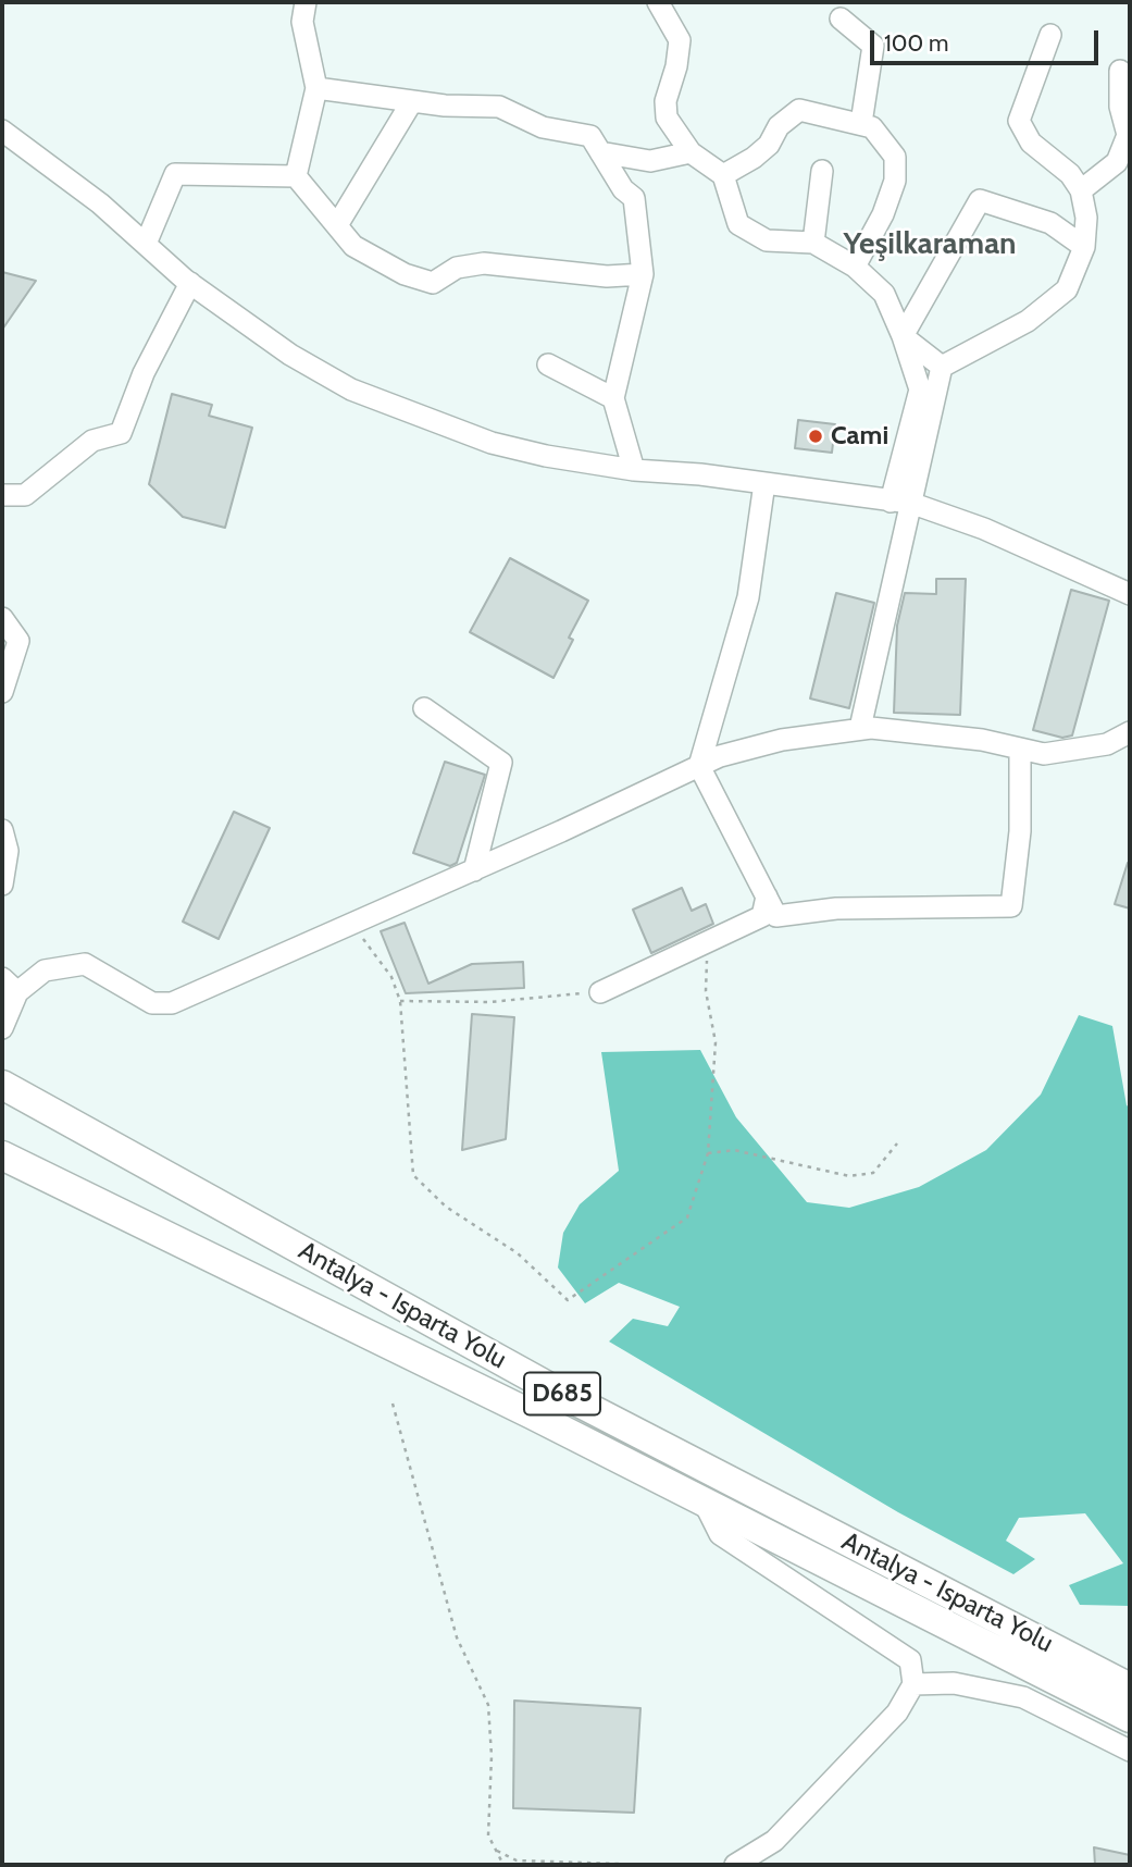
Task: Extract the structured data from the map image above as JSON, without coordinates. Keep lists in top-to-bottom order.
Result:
{
  "streets": {
    "highway": ["Antalya - Isparta Yolu", "D685"]
  },
  "districts": ["Yeşilkaraman"],
  "places": ["Cami"],
  "scale_bar": "100 m"
}
